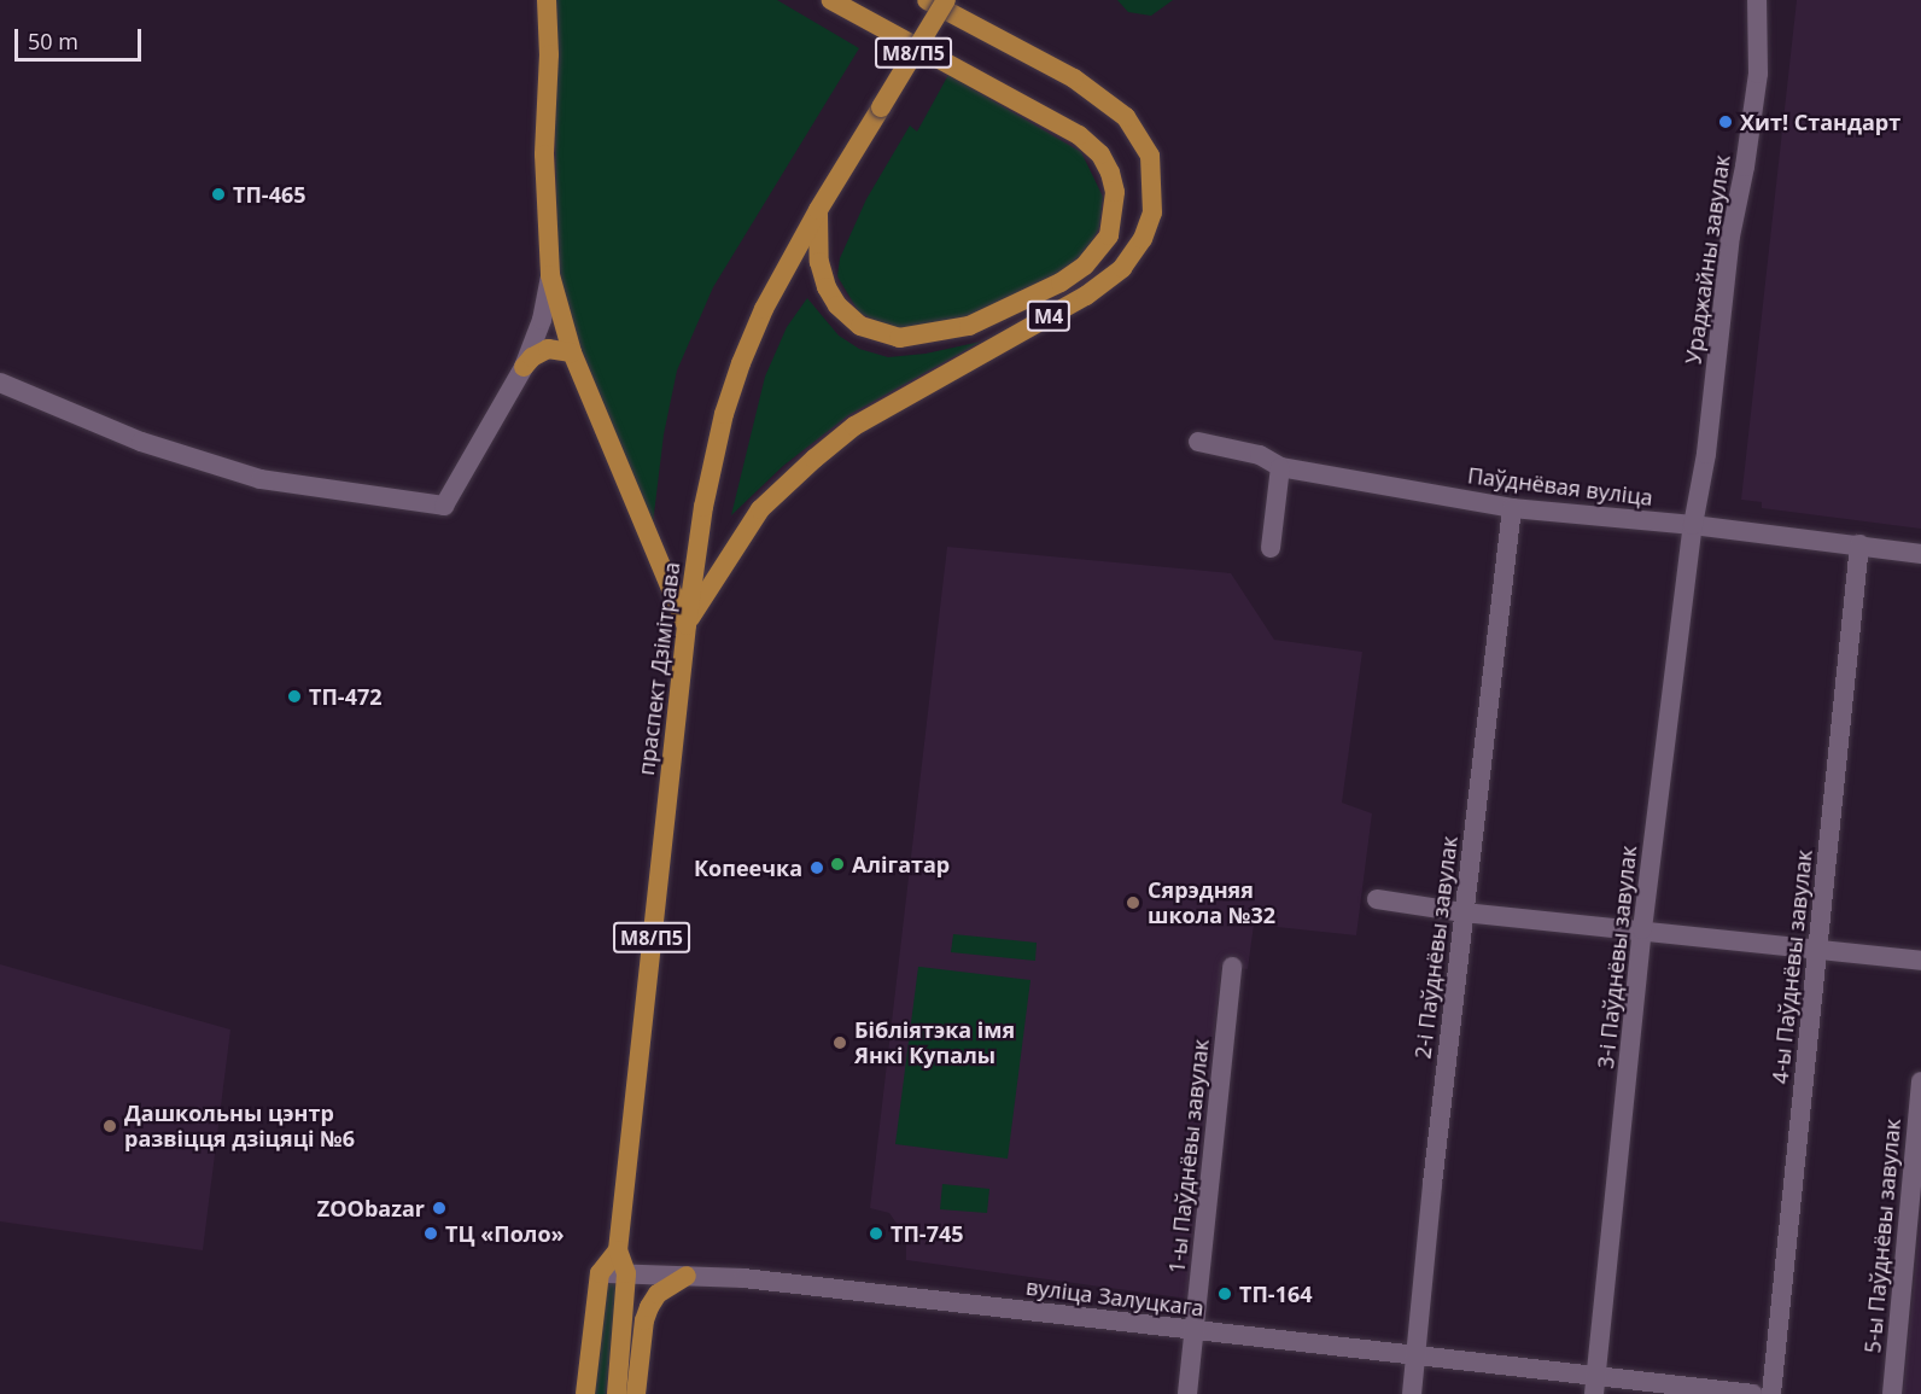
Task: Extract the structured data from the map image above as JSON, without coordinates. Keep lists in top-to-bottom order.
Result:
{
  "streets": {
    "main road": ["М8/П5", "М4", "праспект Дзімітрава"],
    "street": [
      "Ураджайны завулак",
      "Паўднёвая вуліца",
      "2-і Паўднёвы завулак",
      "3-і Паўднёвы завулак",
      "4-ы Паўднёвы завулак",
      "1-ы Паўднёвы завулак",
      "5-ы Паўднёвы завулак",
      "вуліца Залуцкага"
    ]
  },
  "crossings": [
    ["Ураджайны завулак", "Паўднёвая вуліца"],
    ["Ураджайны завулак", "3-і Паўднёвы завулак"],
    ["М4", "праспект Дзімітрава"],
    ["Паўднёвая вуліца", "2-і Паўднёвы завулак"],
    ["Паўднёвая вуліца", "3-і Паўднёвы завулак"],
    ["Паўднёвая вуліца", "4-ы Паўднёвы завулак"],
    ["2-і Паўднёвы завулак", "вуліца Залуцкага"],
    ["3-і Паўднёвы завулак", "вуліца Залуцкага"],
    ["1-ы Паўднёвы завулак", "вуліца Залуцкага"]
  ],
  "places": [
    "Хит! Стандарт",
    "ТП-465",
    "ТП-472",
    "Алігатар",
    "Копеечка",
    "Сярэдняя школа №32",
    "Бібліятэка імя Янкі Купалы",
    "Дашкольны цэнтр развіцця дзіцяці №6",
    "ZOObazar",
    "ТЦ «Поло»",
    "ТП-745",
    "ТП-164"
  ],
  "scale_bar": "50 m"
}
